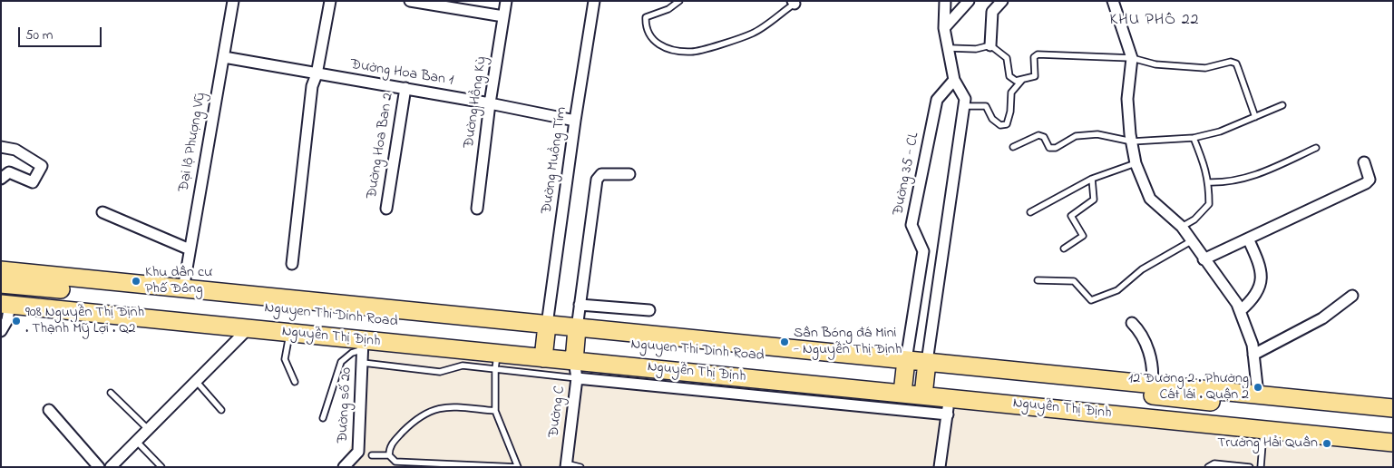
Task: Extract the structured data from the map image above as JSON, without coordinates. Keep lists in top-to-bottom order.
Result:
{
  "streets": {
    "main road": ["Nguyen Thi Dinh Road", "Nguyễn Thị Định"],
    "street": [
      "Đường Hoa Ban 1",
      "Đường Hồng Kỳ",
      "Đại lộ Phượng Vỹ",
      "Đường Hoa Ban 2",
      "Đường Muồng Tím",
      "Đường 35 - CL",
      "Đường số 20",
      "Đường C"
    ]
  },
  "crossings": [
    ["Đường Hoa Ban 1", "Đường Hồng Kỳ"],
    ["Đường Hoa Ban 1", "Đại lộ Phượng Vỹ"],
    ["Đường Hoa Ban 1", "Đường Hoa Ban 2"],
    ["Đường Hoa Ban 1", "Đường Muồng Tím"],
    ["Đại lộ Phượng Vỹ", "Nguyễn Thị Định"],
    ["Đường Muồng Tím", "Nguyen Thi Dinh Road"],
    ["Đường Muồng Tím", "Nguyễn Thị Định"],
    ["Đường 35 - CL", "Nguyen Thi Dinh Road"],
    ["Đường 35 - CL", "Nguyễn Thị Định"],
    ["Nguyen Thi Dinh Road", "Nguyễn Thị Định"],
    ["Nguyen Thi Dinh Road", "Đường số 20"],
    ["Nguyen Thi Dinh Road", "Đường C"],
    ["Nguyễn Thị Định", "Đường số 20"],
    ["Nguyễn Thị Định", "Đường C"]
  ],
  "districts": ["KHU PHỐ 22"],
  "places": [
    "Khu dân cư Phố Đông",
    "908 Nguyễn Thị Định . Thạnh Mỹ Lợi . Q2",
    "Sân Bóng đá Mini - Nguyễn Thị Định",
    "12 Đường 2 . Phường Cát lái . Quận 2",
    "Trường Hải Quân"
  ],
  "scale_bar": "50 m"
}
